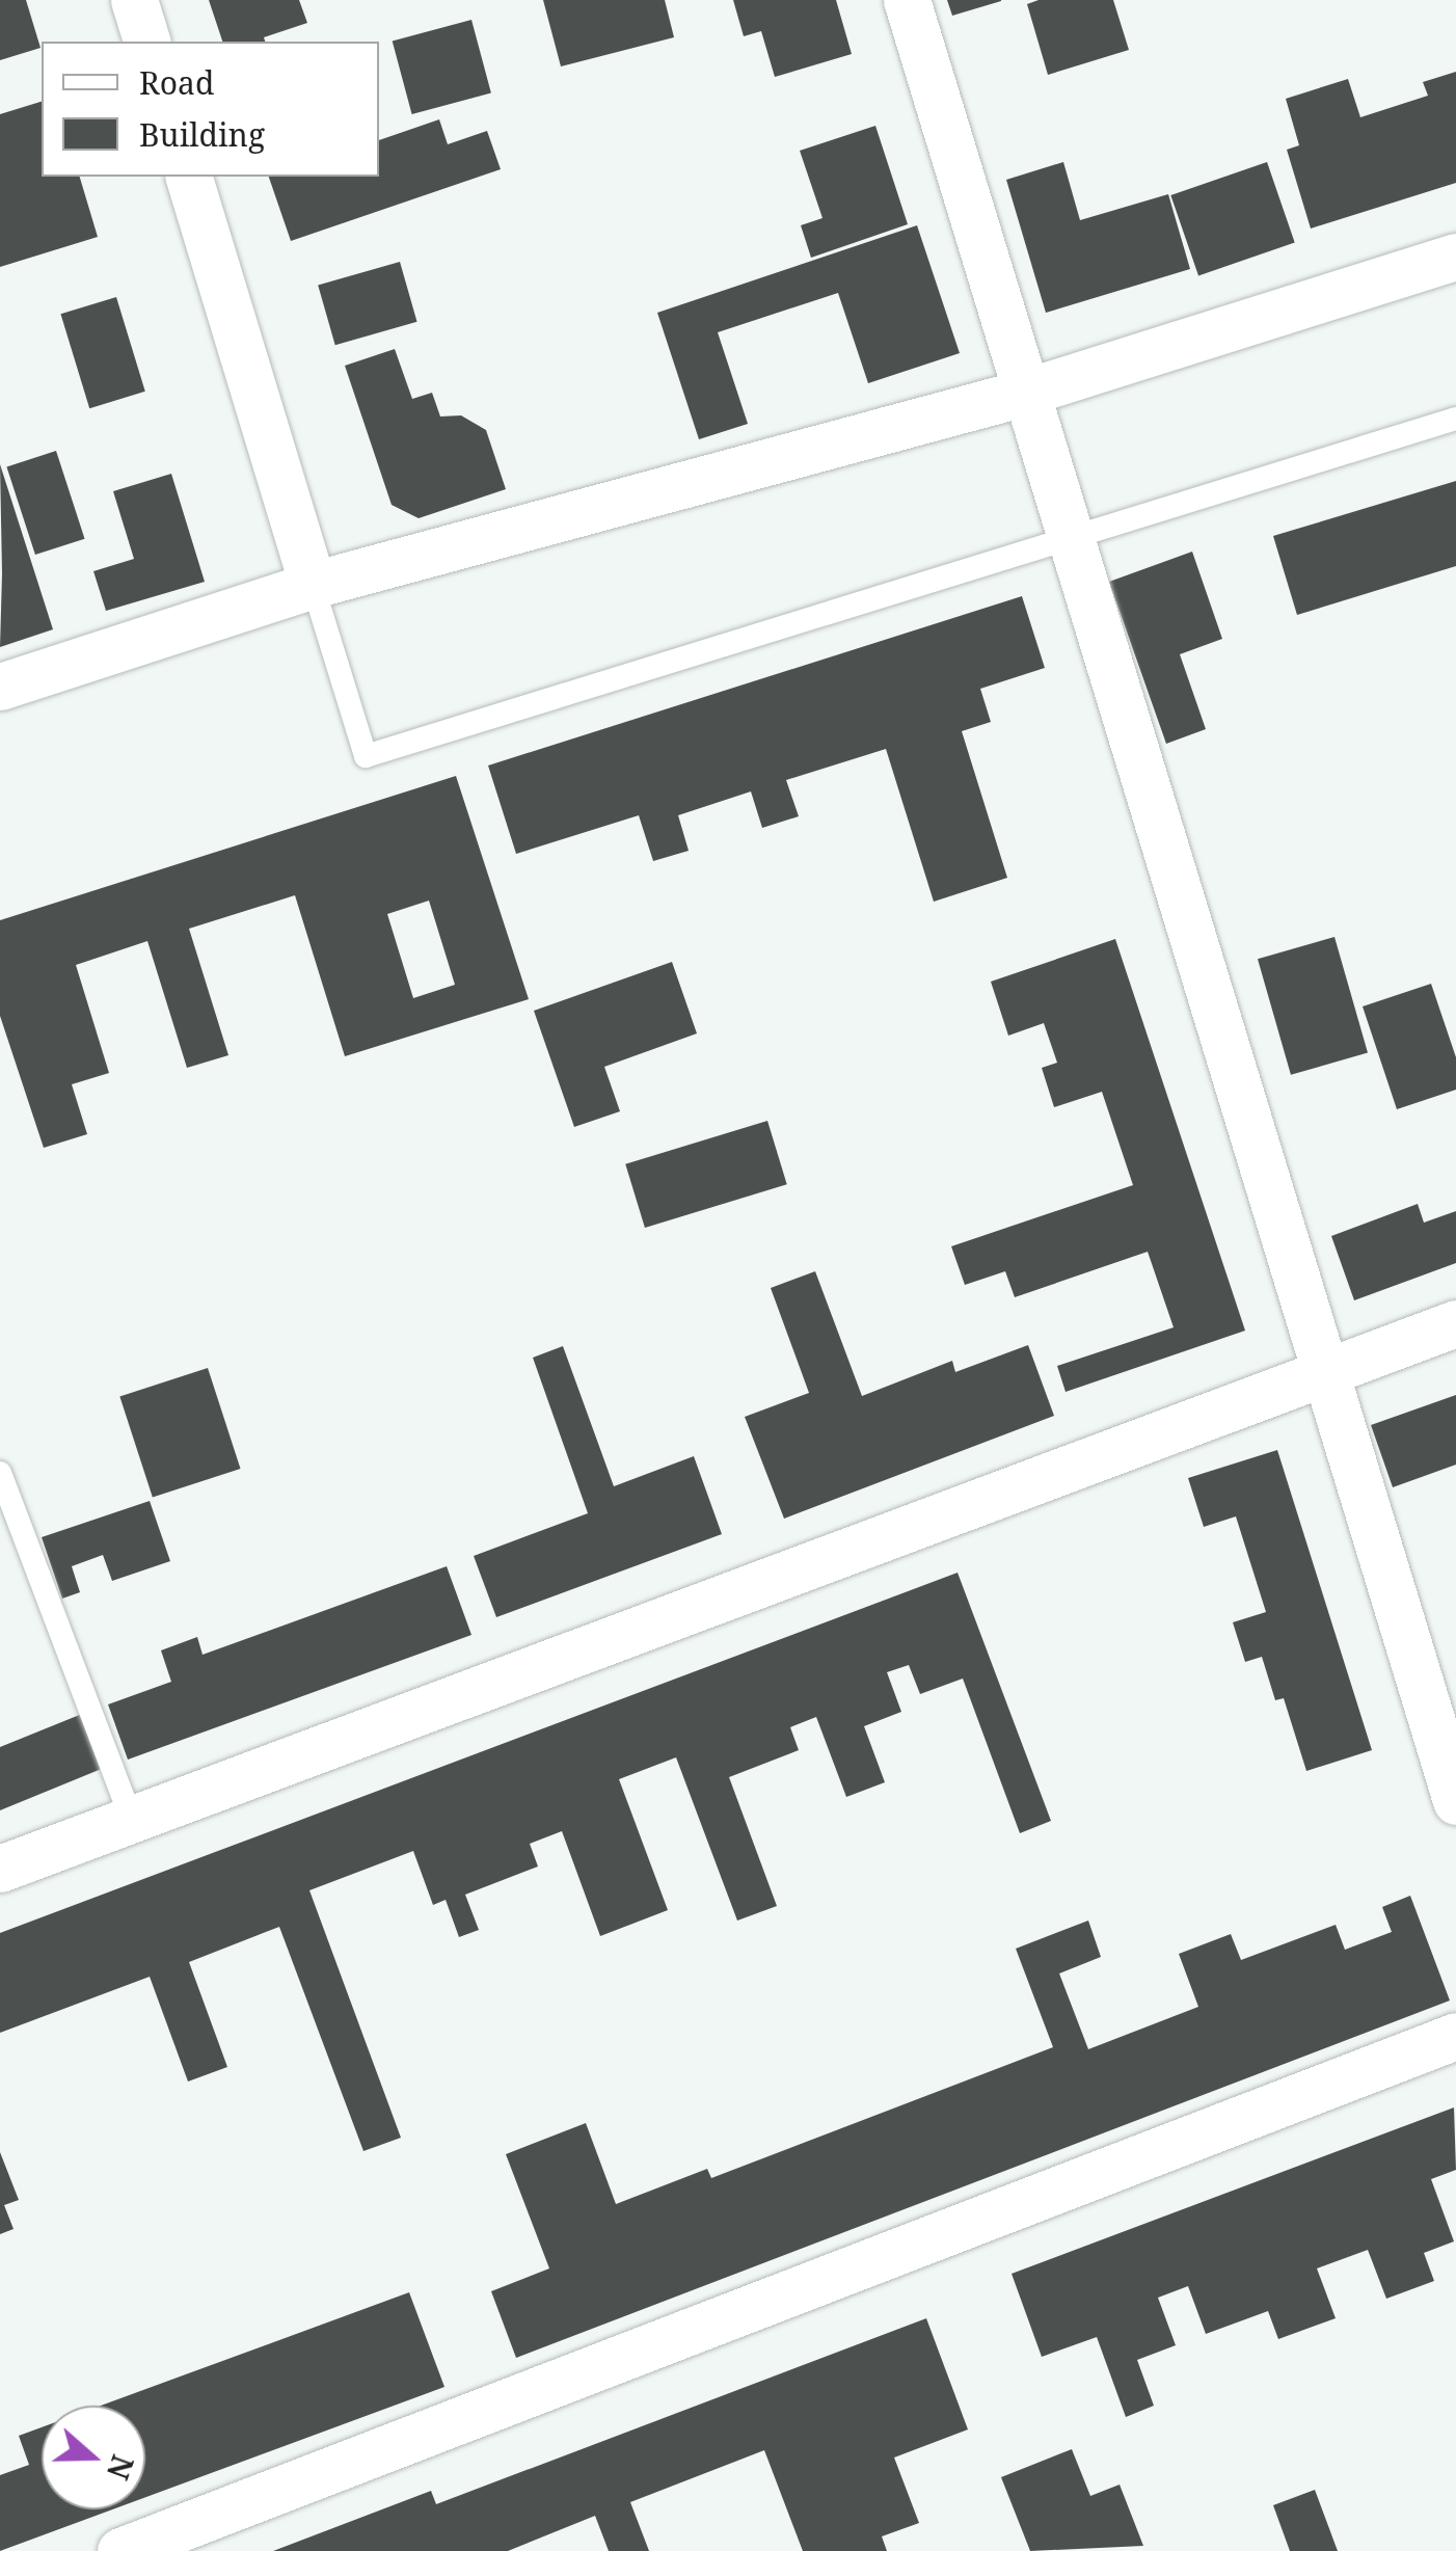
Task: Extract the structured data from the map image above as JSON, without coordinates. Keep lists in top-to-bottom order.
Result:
{
  "legend": ["Road", "Building"],
  "north": "right"
}
